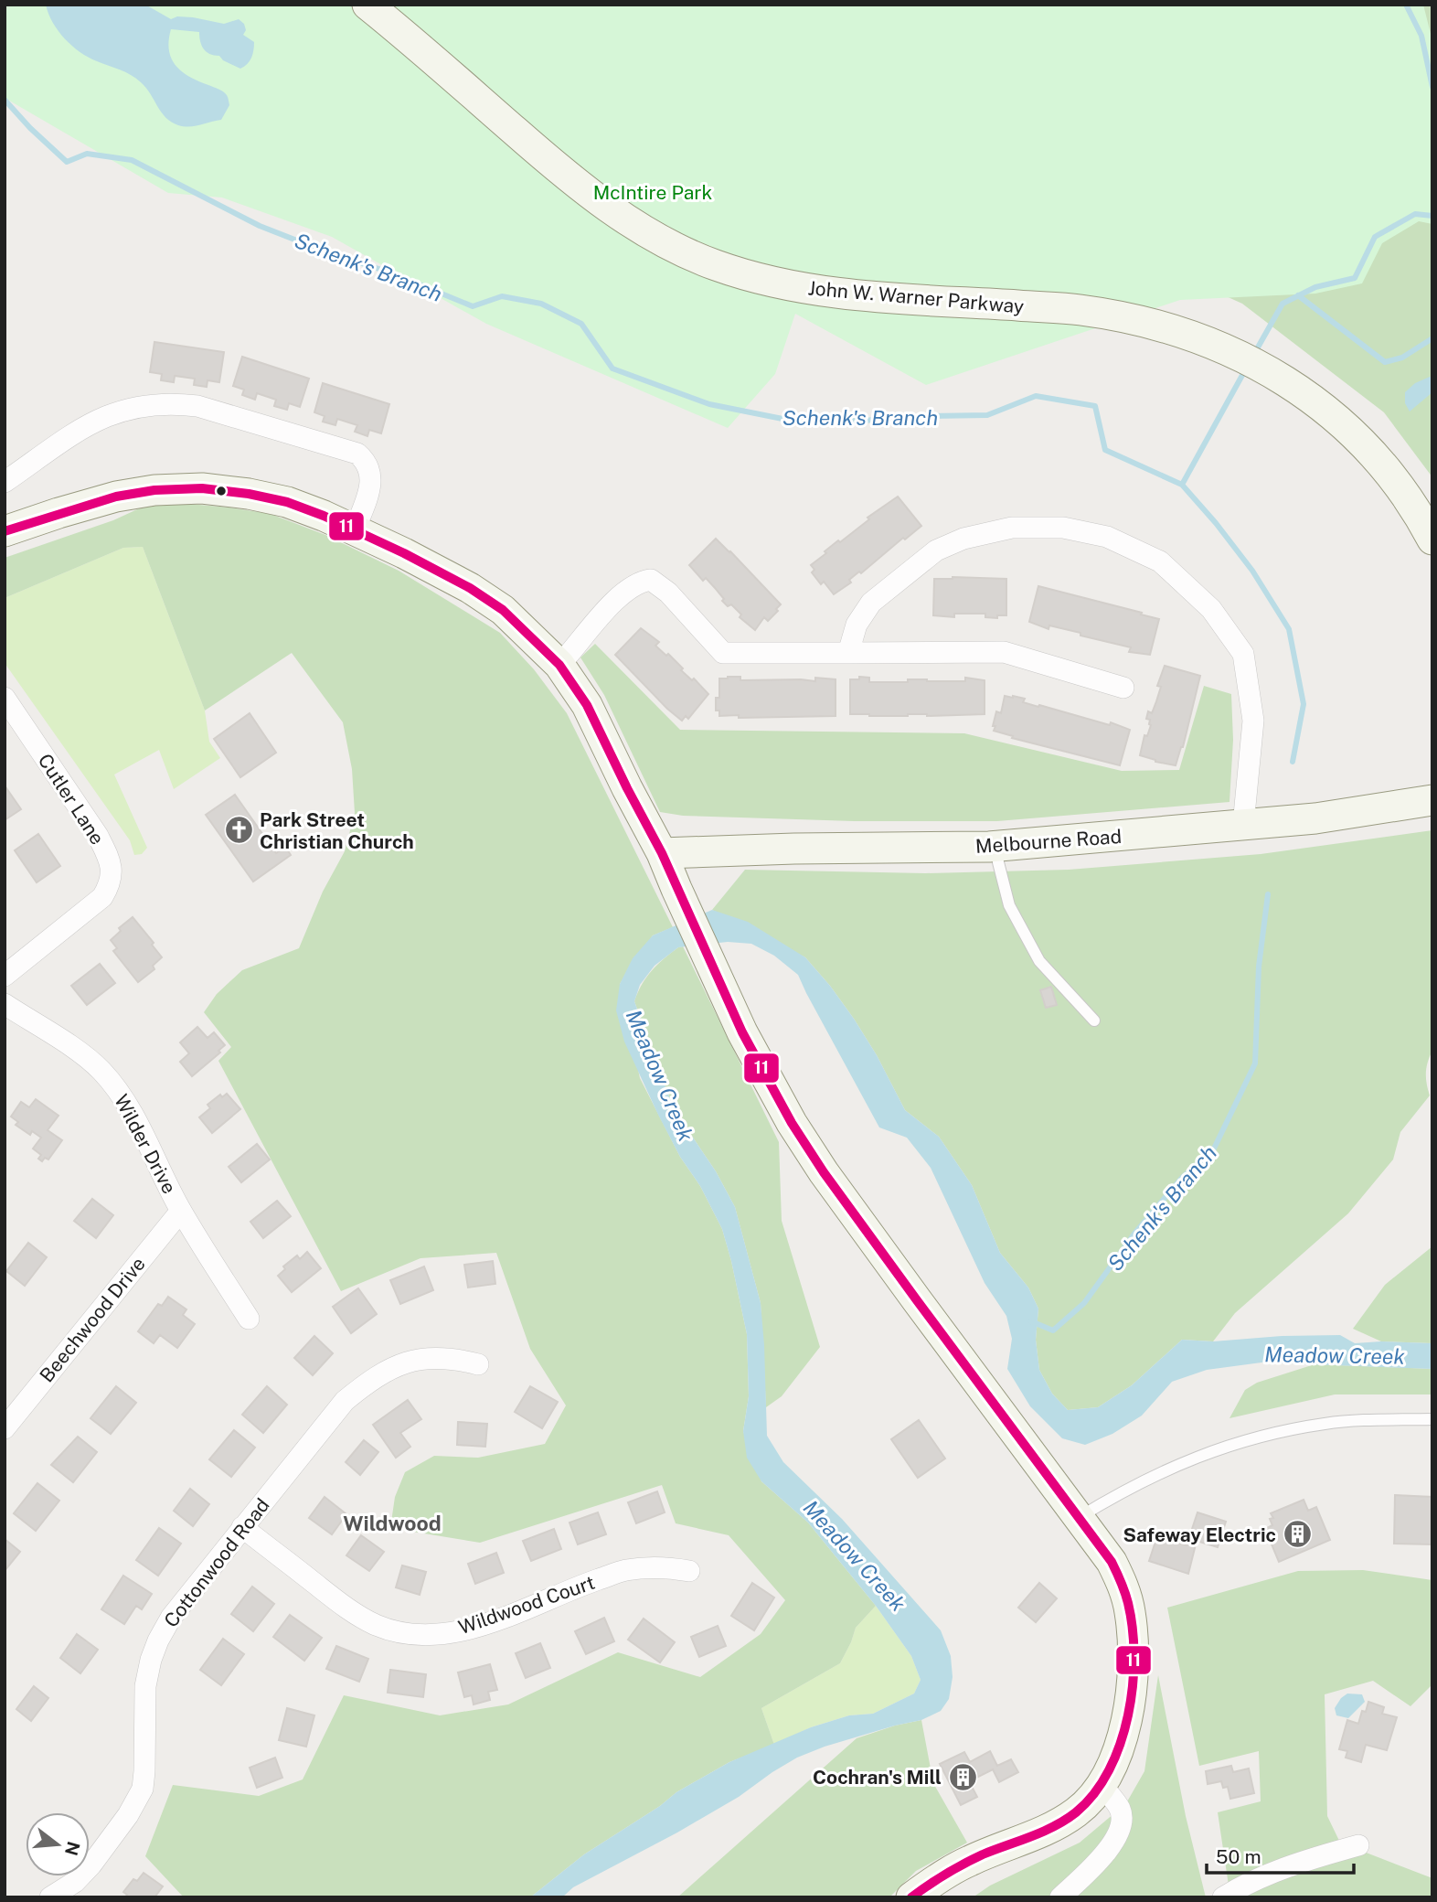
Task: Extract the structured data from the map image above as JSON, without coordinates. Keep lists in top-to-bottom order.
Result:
{
  "streets": {
    "street": [
      "John W. Warner Parkway",
      "Cutler Lane",
      "Melbourne Road",
      "Wilder Drive",
      "Beechwood Drive",
      "Cottonwood Road",
      "Wildwood Court"
    ]
  },
  "crossings": [
    ["Wilder Drive", "Beechwood Drive"],
    ["Cottonwood Road", "Wildwood Court"]
  ],
  "districts": ["Wildwood"],
  "water": ["Schenk's Branch", "Meadow Creek"],
  "parks": ["McIntire Park"],
  "places": {
    "church": ["Park Street Christian Church"],
    "building": ["Safeway Electric", "Cochran's Mill"]
  },
  "lines": ["transit line 11"],
  "scale_bar": "50 m",
  "north": "right"
}
